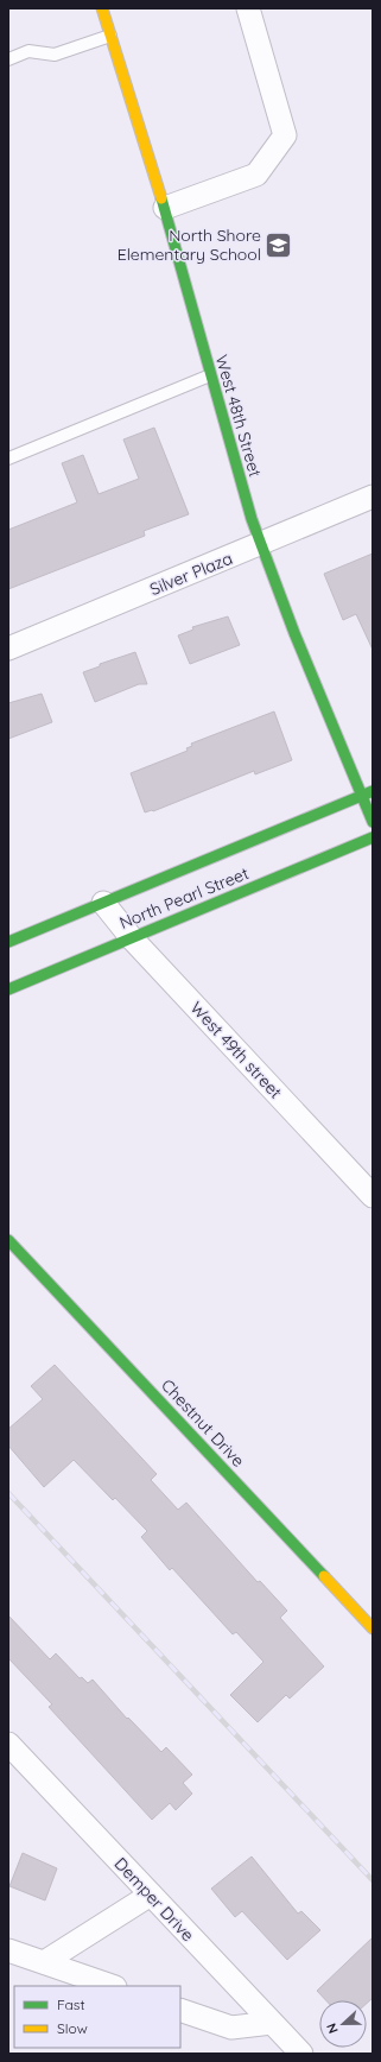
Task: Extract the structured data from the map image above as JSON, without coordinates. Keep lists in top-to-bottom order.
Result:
{
  "streets": {
    "street": [
      "West 48th Street",
      "Silver Plaza",
      "North Pearl Street",
      "West 49th street",
      "Chestnut Drive",
      "Demper Drive"
    ]
  },
  "crossings": [
    ["West 48th Street", "Silver Plaza"],
    ["West 48th Street", "North Pearl Street"],
    ["North Pearl Street", "West 49th street"]
  ],
  "places": {
    "school or university": ["North Shore Elementary School"]
  },
  "legend": ["Fast", "Slow"],
  "north": "left"
}
